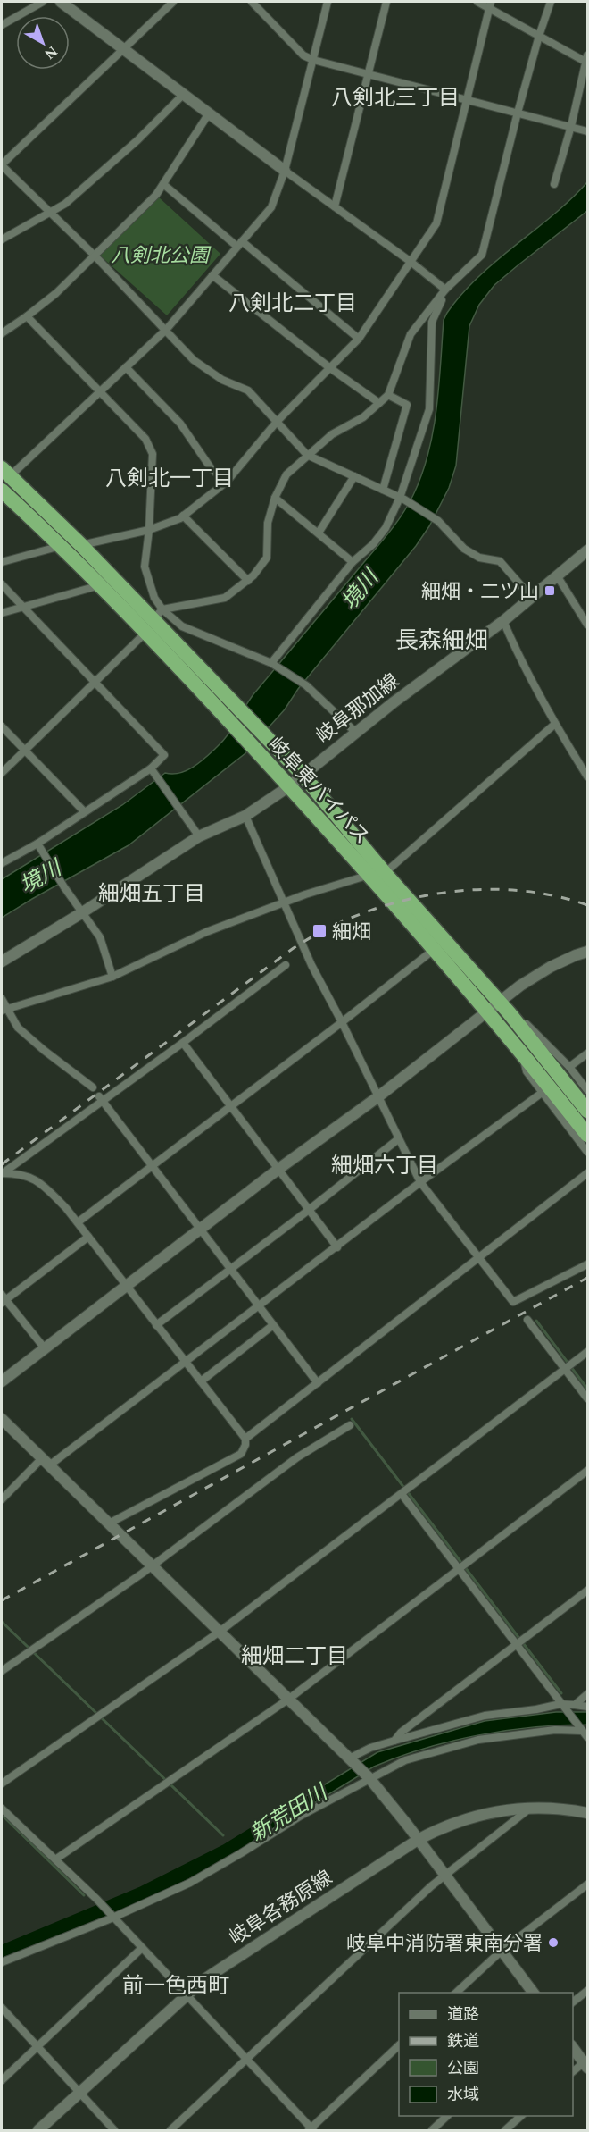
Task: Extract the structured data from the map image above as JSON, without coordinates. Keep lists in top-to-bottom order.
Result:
{
  "streets": {
    "highway": ["岐阜東バイパス"],
    "street": ["岐阜那加線", "岐阜各務原線"]
  },
  "crossings": [
    ["岐阜那加線", "岐阜東バイパス"]
  ],
  "districts": [
    "八剣北三丁目",
    "八剣北二丁目",
    "八剣北一丁目",
    "長森細畑",
    "細畑五丁目",
    "細畑六丁目",
    "細畑二丁目",
    "前一色西町"
  ],
  "water": ["境川", "新荒田川"],
  "parks": ["八剣北公園"],
  "places": {
    "transit": ["細畑・二ツ山", "細畑"],
    "other": ["岐阜中消防署東南分署"]
  },
  "legend": [
    "道路",
    "鉄道",
    "公園",
    "水域"
  ],
  "north": "bottom right"
}
